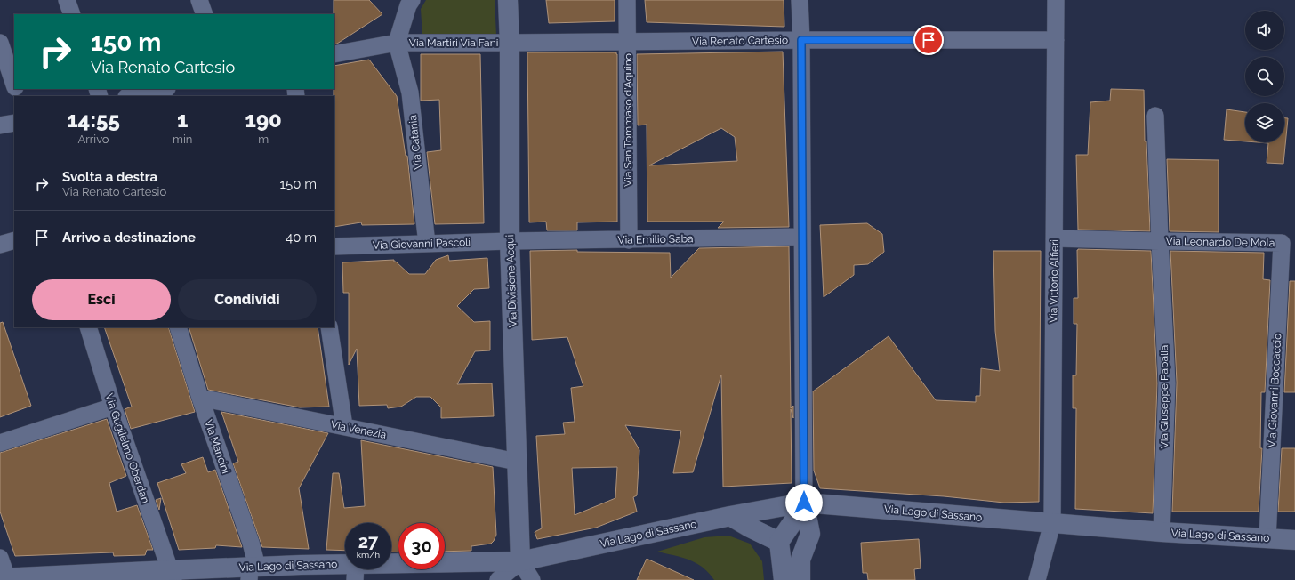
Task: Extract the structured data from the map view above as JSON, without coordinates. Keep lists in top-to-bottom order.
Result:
{
  "streets": {
    "street": [
      "Via Renato Cartesio",
      "Via Martiri Via Fani",
      "Via San Tommaso d'Aquino",
      "Via Catania",
      "Via Emilio Saba",
      "Via Leonardo De Mola",
      "Via Giovanni Pascoli",
      "Via Divisione Acqui",
      "Via Vittorio Alfieri",
      "Via Giovanni Boccaccio",
      "Via Giuseppe Papalia",
      "Via Venezia",
      "Via Mancini",
      "Via Guglielmo Oberdan",
      "Via Lago di Sassano"
    ]
  },
  "crossings": [
    ["Via Renato Cartesio", "Via Martiri Via Fani"],
    ["Via Renato Cartesio", "Via San Tommaso d'Aquino"],
    ["Via Renato Cartesio", "Via Divisione Acqui"],
    ["Via Renato Cartesio", "Via Vittorio Alfieri"],
    ["Via Martiri Via Fani", "Via Catania"],
    ["Via Martiri Via Fani", "Via Divisione Acqui"],
    ["Via San Tommaso d'Aquino", "Via Emilio Saba"],
    ["Via Catania", "Via Giovanni Pascoli"],
    ["Via Emilio Saba", "Via Giovanni Pascoli"],
    ["Via Emilio Saba", "Via Divisione Acqui"],
    ["Via Leonardo De Mola", "Via Giovanni Boccaccio"],
    ["Via Leonardo De Mola", "Via Giuseppe Papalia"],
    ["Via Giovanni Pascoli", "Via Divisione Acqui"],
    ["Via Divisione Acqui", "Via Venezia"],
    ["Via Divisione Acqui", "Via Lago di Sassano"],
    ["Via Vittorio Alfieri", "Via Lago di Sassano"],
    ["Via Giovanni Boccaccio", "Via Lago di Sassano"],
    ["Via Giuseppe Papalia", "Via Lago di Sassano"],
    ["Via Venezia", "Via Mancini"],
    ["Via Mancini", "Via Lago di Sassano"],
    ["Via Guglielmo Oberdan", "Via Lago di Sassano"]
  ],
  "page": {
    "turn": ["150 m", "Via Renato Cartesio"],
    "eta": [
      "14:55",
      "Arrivo",
      "1",
      "min",
      "190",
      "m"
    ],
    "list": [
      {
        "name": "Svolta a destra",
        "note": "Via Renato Cartesio",
        "value": "150 m"
      },
      {
        "name": "Arrivo a destinazione",
        "value": "40 m"
      }
    ],
    "buttons": ["Esci", "Condividi"],
    "speed": "27 km/h",
    "limit": "30"
  }
}
